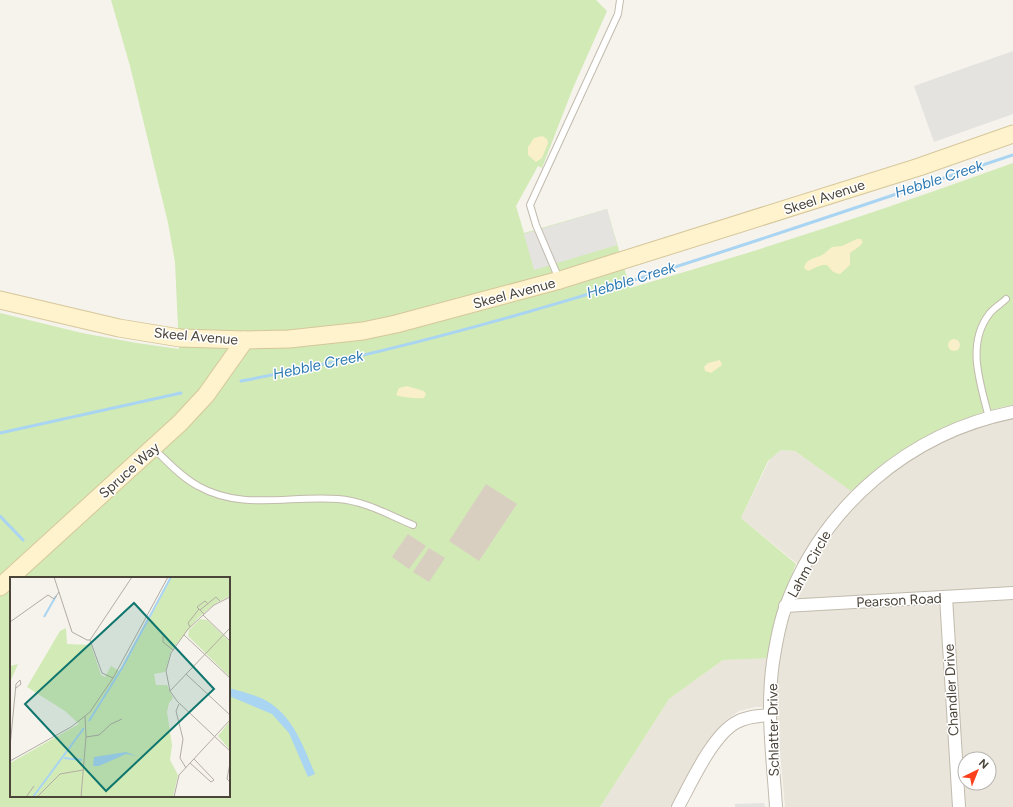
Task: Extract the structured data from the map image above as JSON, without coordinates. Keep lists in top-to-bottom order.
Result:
{
  "streets": {
    "street": [
      "Skeel Avenue",
      "Spruce Way",
      "Lahm Circle",
      "Pearson Road",
      "Chandler Drive",
      "Schlatter Drive"
    ]
  },
  "crossings": [
    ["Skeel Avenue", "Spruce Way"],
    ["Lahm Circle", "Pearson Road"],
    ["Lahm Circle", "Schlatter Drive"],
    ["Pearson Road", "Chandler Drive"],
    ["Pearson Road", "Schlatter Drive"]
  ],
  "water": ["Hebble Creek"],
  "north": "top right"
}
